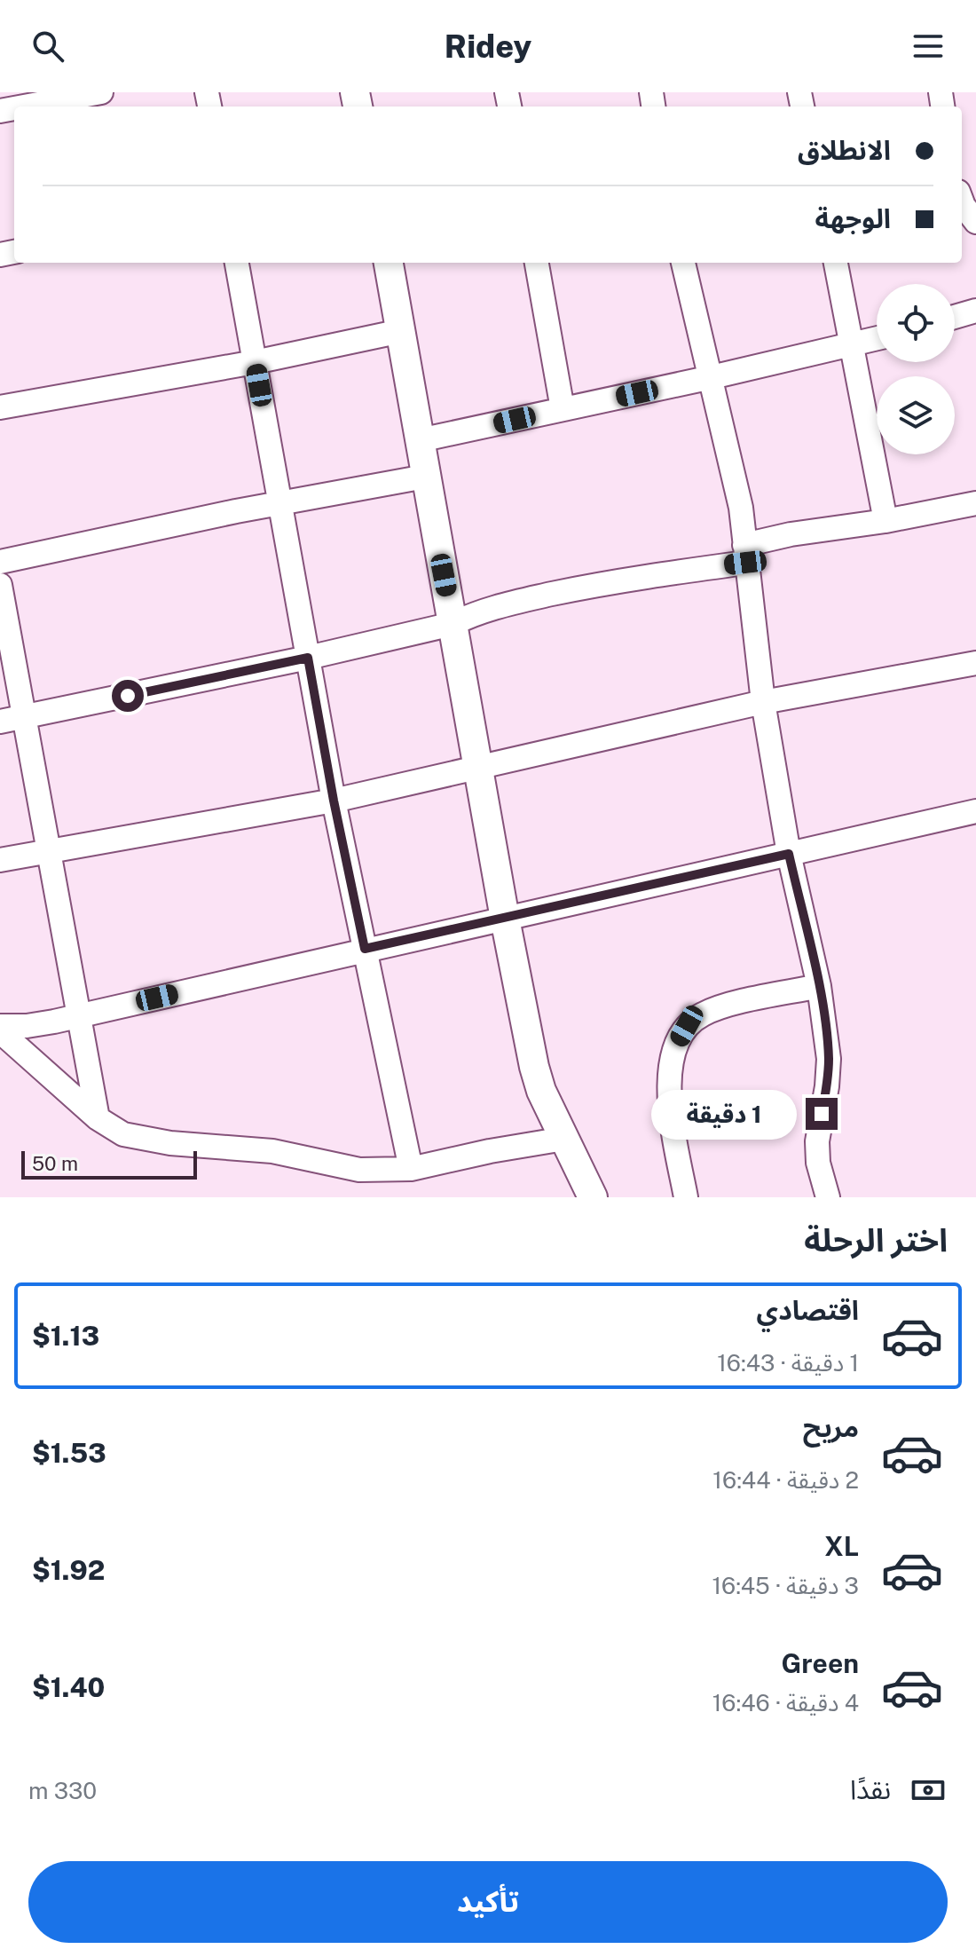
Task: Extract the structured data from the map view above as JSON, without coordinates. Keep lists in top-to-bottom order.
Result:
{
  "scale_bar": "50 m",
  "page": {
    "header": "Ridey",
    "banner": ["الانطلاق", "الوجهة"],
    "bubble": "1 دقيقة",
    "scale": "50 m",
    "heading": "اختر الرحلة",
    "list": [
      {
        "name": "اقتصادي",
        "note": "1 دقيقة · 16:43",
        "value": "$1.13"
      },
      {
        "name": "مريح",
        "note": "2 دقيقة · 16:44",
        "value": "$1.53"
      },
      {
        "name": "XL",
        "note": "3 دقيقة · 16:45",
        "value": "$1.92"
      },
      {
        "name": "Green",
        "note": "4 دقيقة · 16:46",
        "value": "$1.40"
      }
    ],
    "pay": ["نقدًا", "330 m"],
    "buttons": "تأكيد"
  }
}
